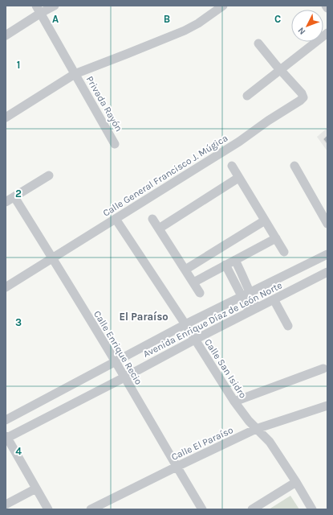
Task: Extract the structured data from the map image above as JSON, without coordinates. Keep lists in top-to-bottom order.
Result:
{
  "streets": {
    "street": [
      "Privada Rayón",
      "Calle General Francisco J. Múgica",
      "Avenida Enrique Díaz de León Norte",
      "Calle Enrique Recio",
      "Calle San Isidro",
      "Calle El Paraíso"
    ]
  },
  "crossings": [
    ["Calle General Francisco J. Múgica", "Calle Enrique Recio"],
    ["Calle General Francisco J. Múgica", "Calle San Isidro"],
    ["Avenida Enrique Díaz de León Norte", "Calle Enrique Recio"],
    ["Avenida Enrique Díaz de León Norte", "Calle San Isidro"],
    ["Calle Enrique Recio", "Calle El Paraíso"],
    ["Calle San Isidro", "Calle El Paraíso"]
  ],
  "districts": ["El Paraíso"],
  "north": "bottom left",
  "grid": {
    "columns": ["A", "B", "C"],
    "rows": [
      "1",
      "2",
      "3",
      "4"
    ]
  }
}
